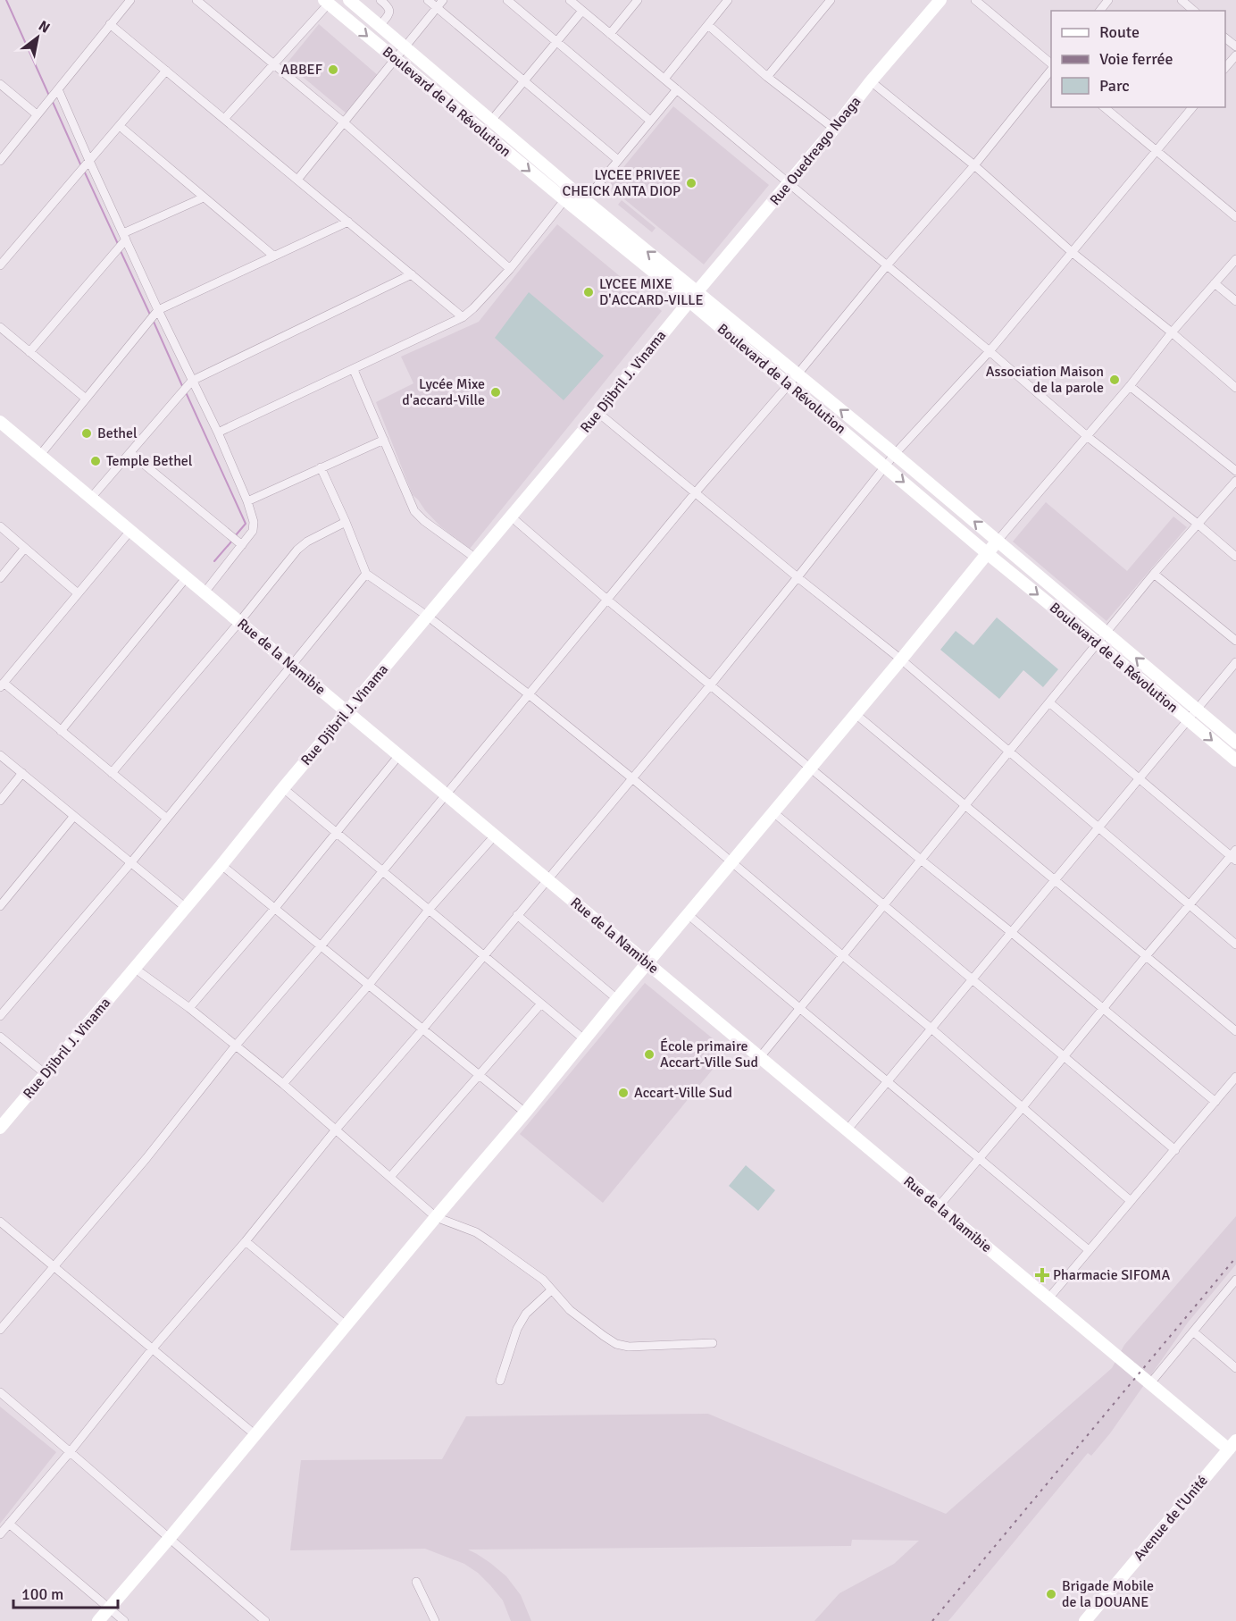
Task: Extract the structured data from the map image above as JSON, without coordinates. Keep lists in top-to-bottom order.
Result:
{
  "streets": {
    "street": [
      "Boulevard de la Révolution",
      "Rue Ouedreago Noaga",
      "Rue Djibril J. Vinama",
      "Rue de la Namibie",
      "Avenue de l'Unité"
    ]
  },
  "crossings": [
    ["Boulevard de la Révolution", "Rue Ouedreago Noaga"],
    ["Boulevard de la Révolution", "Rue Djibril J. Vinama"],
    ["Rue Ouedreago Noaga", "Rue Djibril J. Vinama"],
    ["Rue Djibril J. Vinama", "Rue de la Namibie"],
    ["Rue de la Namibie", "Avenue de l'Unité"]
  ],
  "places": {
    "other": [
      "ABBEF",
      "LYCEE PRIVEE CHEICK ANTA DIOP",
      "LYCEE MIXE D'ACCARD-VILLE",
      "Association Maison de la parole",
      "Lycée Mixe d'accard-Ville",
      "Bethel",
      "Temple Bethel",
      "École primaire Accart-Ville Sud",
      "Accart-Ville Sud",
      "Brigade Mobile de la DOUANE"
    ],
    "health": ["Pharmacie SIFOMA"]
  },
  "legend": ["Route", "Voie ferrée", "Parc"],
  "scale_bar": "100 m",
  "north": "top right"
}
